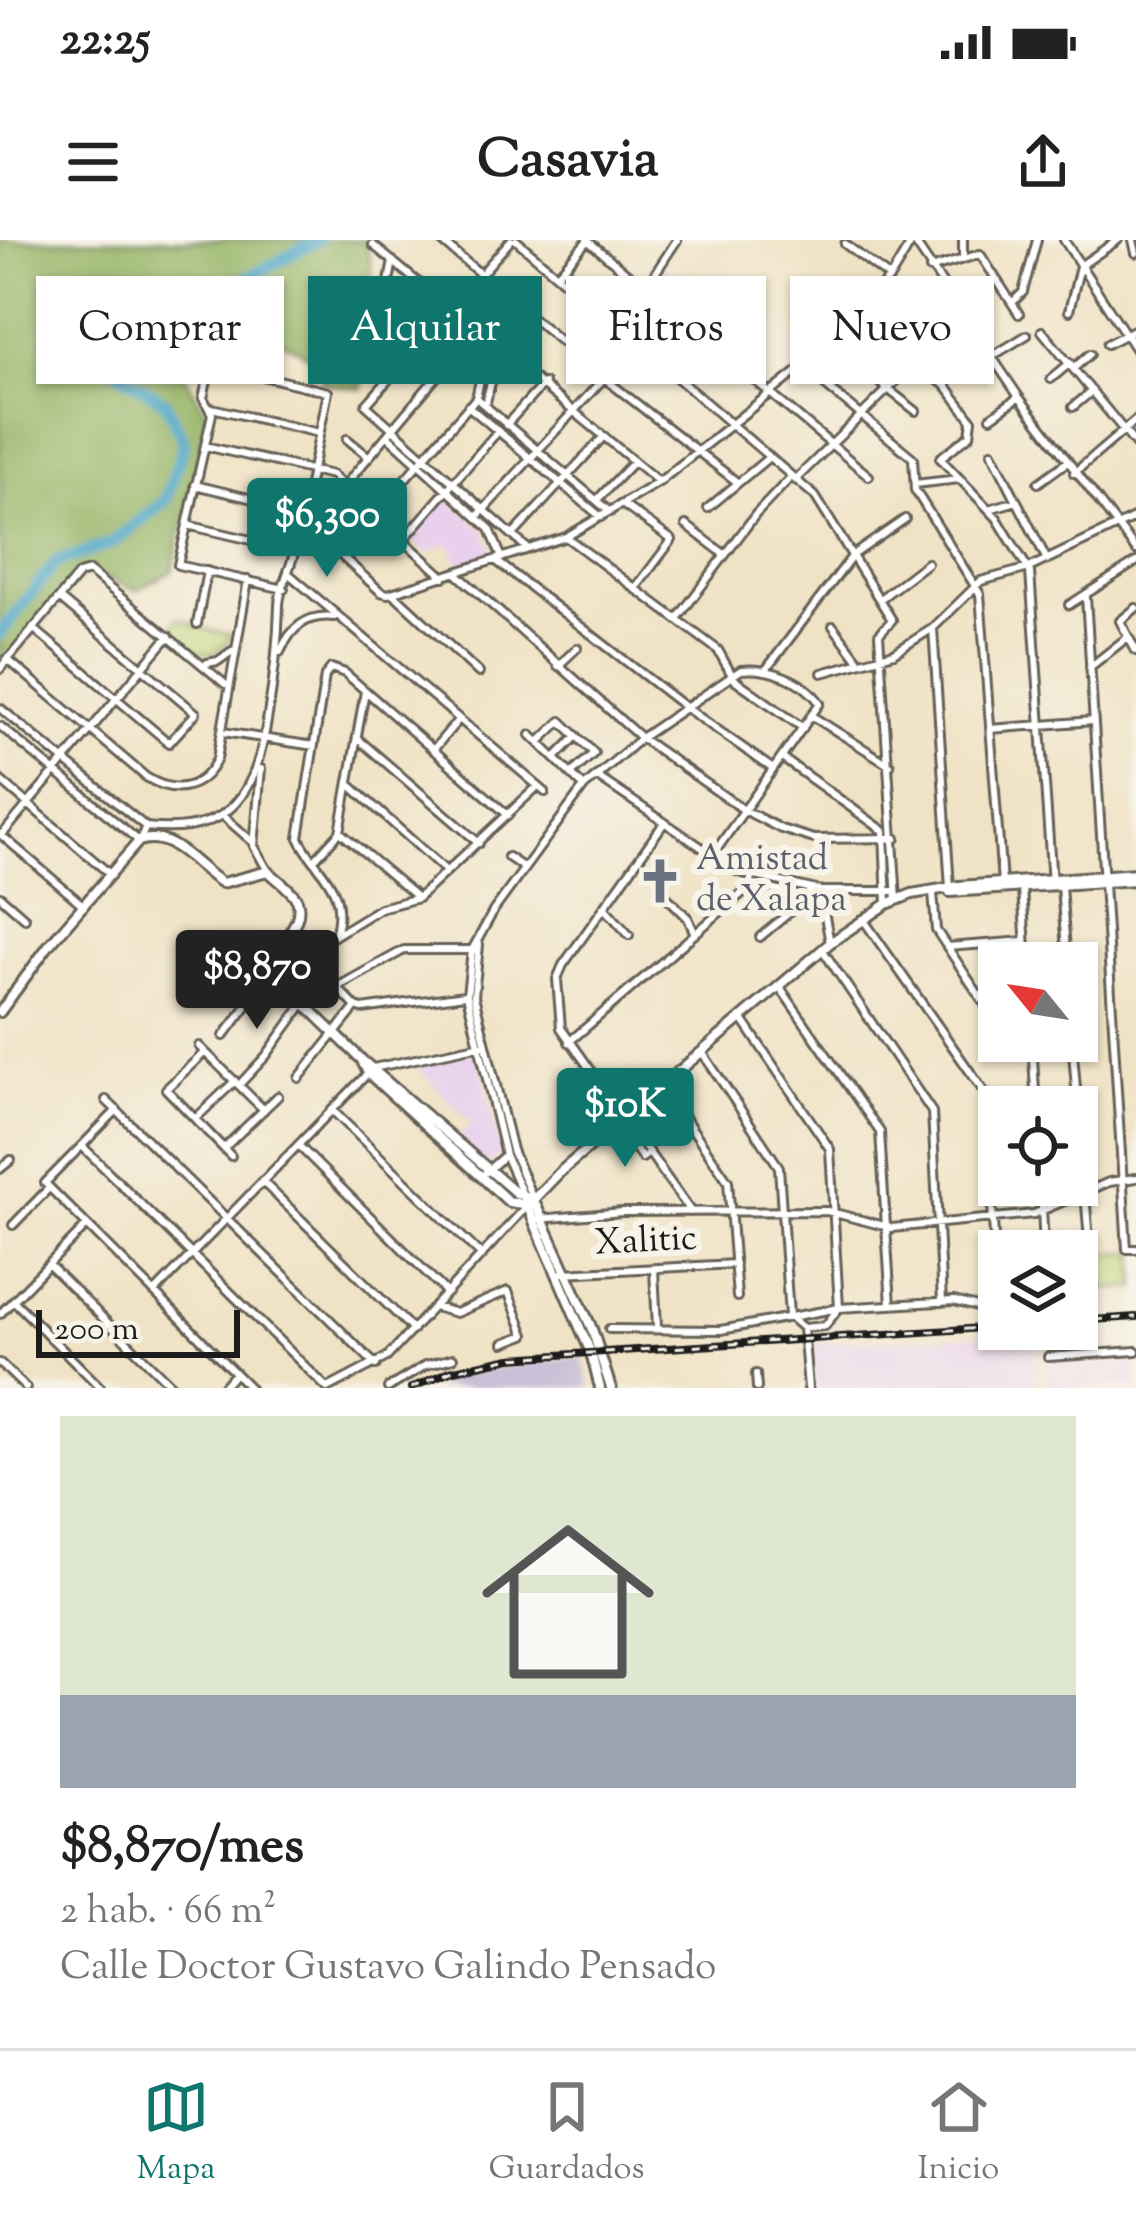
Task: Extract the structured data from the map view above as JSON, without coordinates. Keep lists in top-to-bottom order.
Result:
{
  "streets": {
    "street": ["Xalitic"]
  },
  "places": {
    "church": ["Amistad de Xalapa"]
  },
  "scale_bar": "200 m",
  "north": "top left",
  "page": {
    "status": "22:25",
    "header": "Casavia",
    "chip": [
      "Comprar",
      "Alquilar",
      "Filtros",
      "Nuevo"
    ],
    "price": ["$6,300", "$8,870", "$10K"],
    "scale": "200 m",
    "list": [
      {
        "name": "$8,870/mes",
        "note": "2 hab. · 66 m² · Calle Doctor Gustavo Galindo Pensado"
      }
    ],
    "tabs": ["Mapa", "Guardados", "Inicio"]
  }
}
